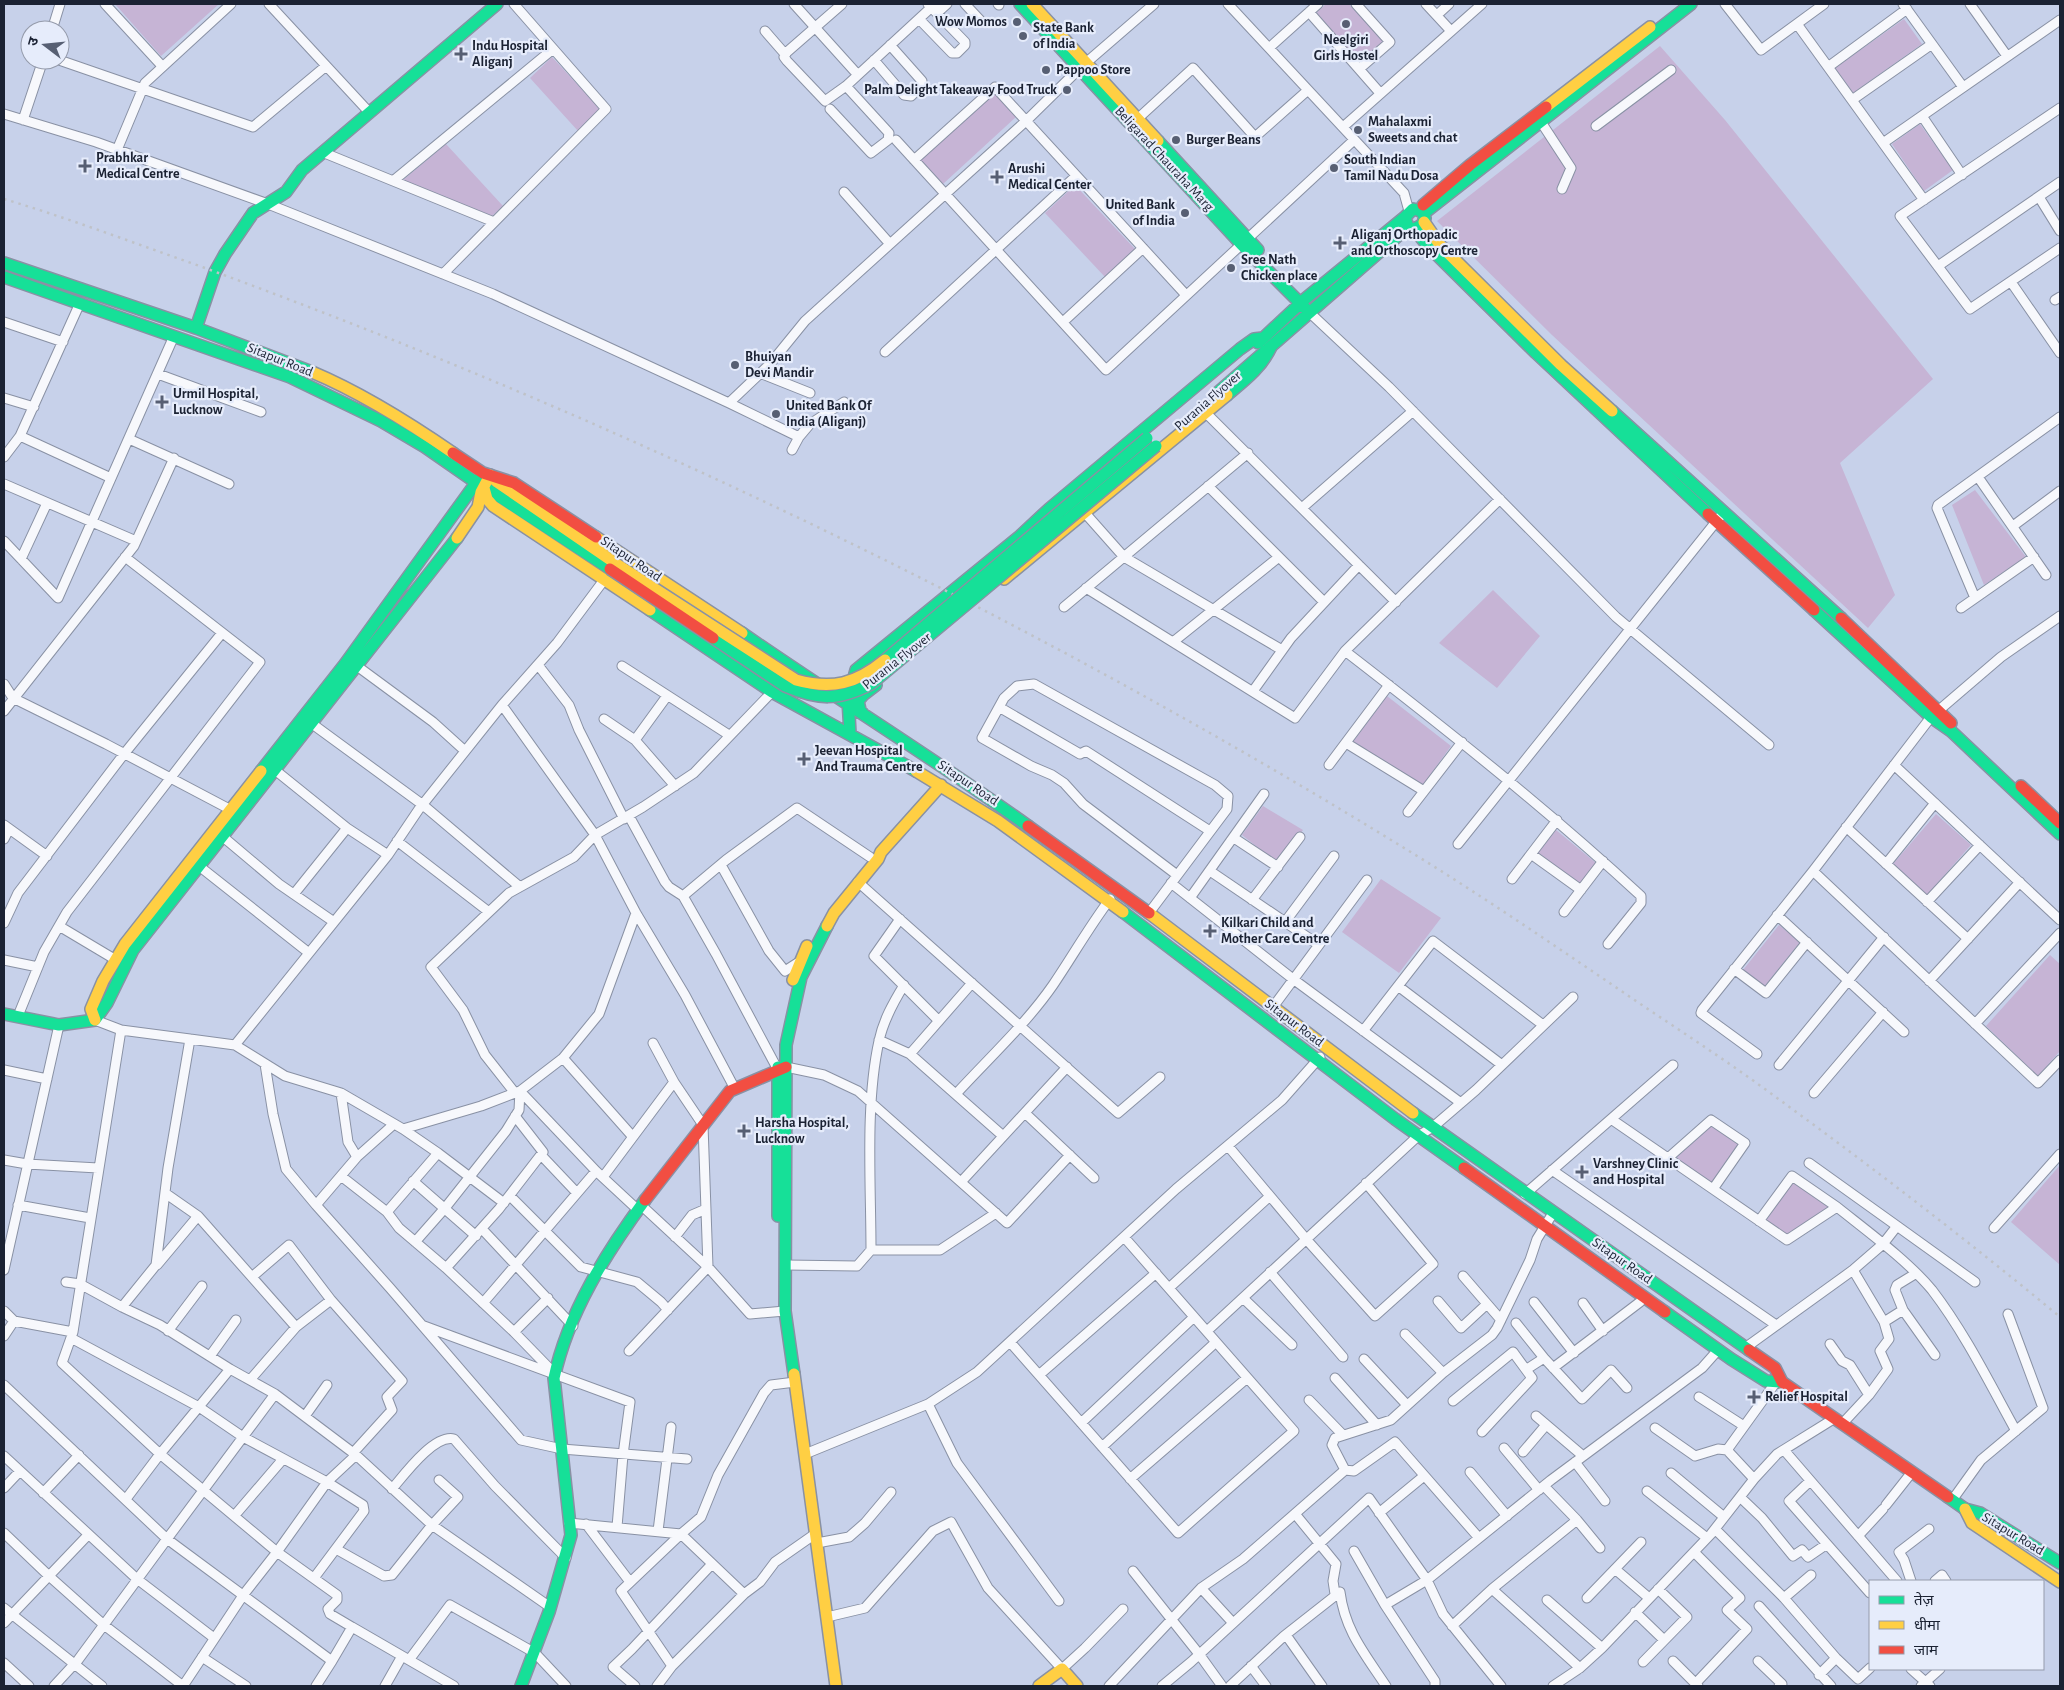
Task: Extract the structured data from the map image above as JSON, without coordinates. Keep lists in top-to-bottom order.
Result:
{
  "streets": {
    "main road": ["Beligarad Chauraha Marg", "Sitapur Road", "Purania Flyover"]
  },
  "crossings": [
    ["Sitapur Road", "Purania Flyover"]
  ],
  "places": {
    "other": [
      "Wow Momos",
      "Neelgiri Girls Hostel",
      "State Bank of India",
      "Pappoo Store",
      "Palm Delight Takeaway Food Truck",
      "Mahalaxmi Sweets and chat",
      "Burger Beans",
      "South Indian Tamil Nadu Dosa",
      "United Bank of India",
      "Sree Nath Chicken place",
      "Bhuiyan Devi Mandir",
      "United Bank Of India (Aliganj)"
    ],
    "health": [
      "Indu Hospital Aliganj",
      "Prabhkar Medical Centre",
      "Arushi Medical Center",
      "Aliganj Orthopadic and Orthoscopy Centre",
      "Urmil Hospital, Lucknow",
      "Jeevan Hospital And Trauma Centre",
      "Kilkari Child and Mother Care Centre",
      "Harsha Hospital, Lucknow",
      "Varshney Clinic and Hospital",
      "Relief Hospital"
    ]
  },
  "legend": ["तेज़", "धीमा", "जाम"],
  "north": "left"
}
